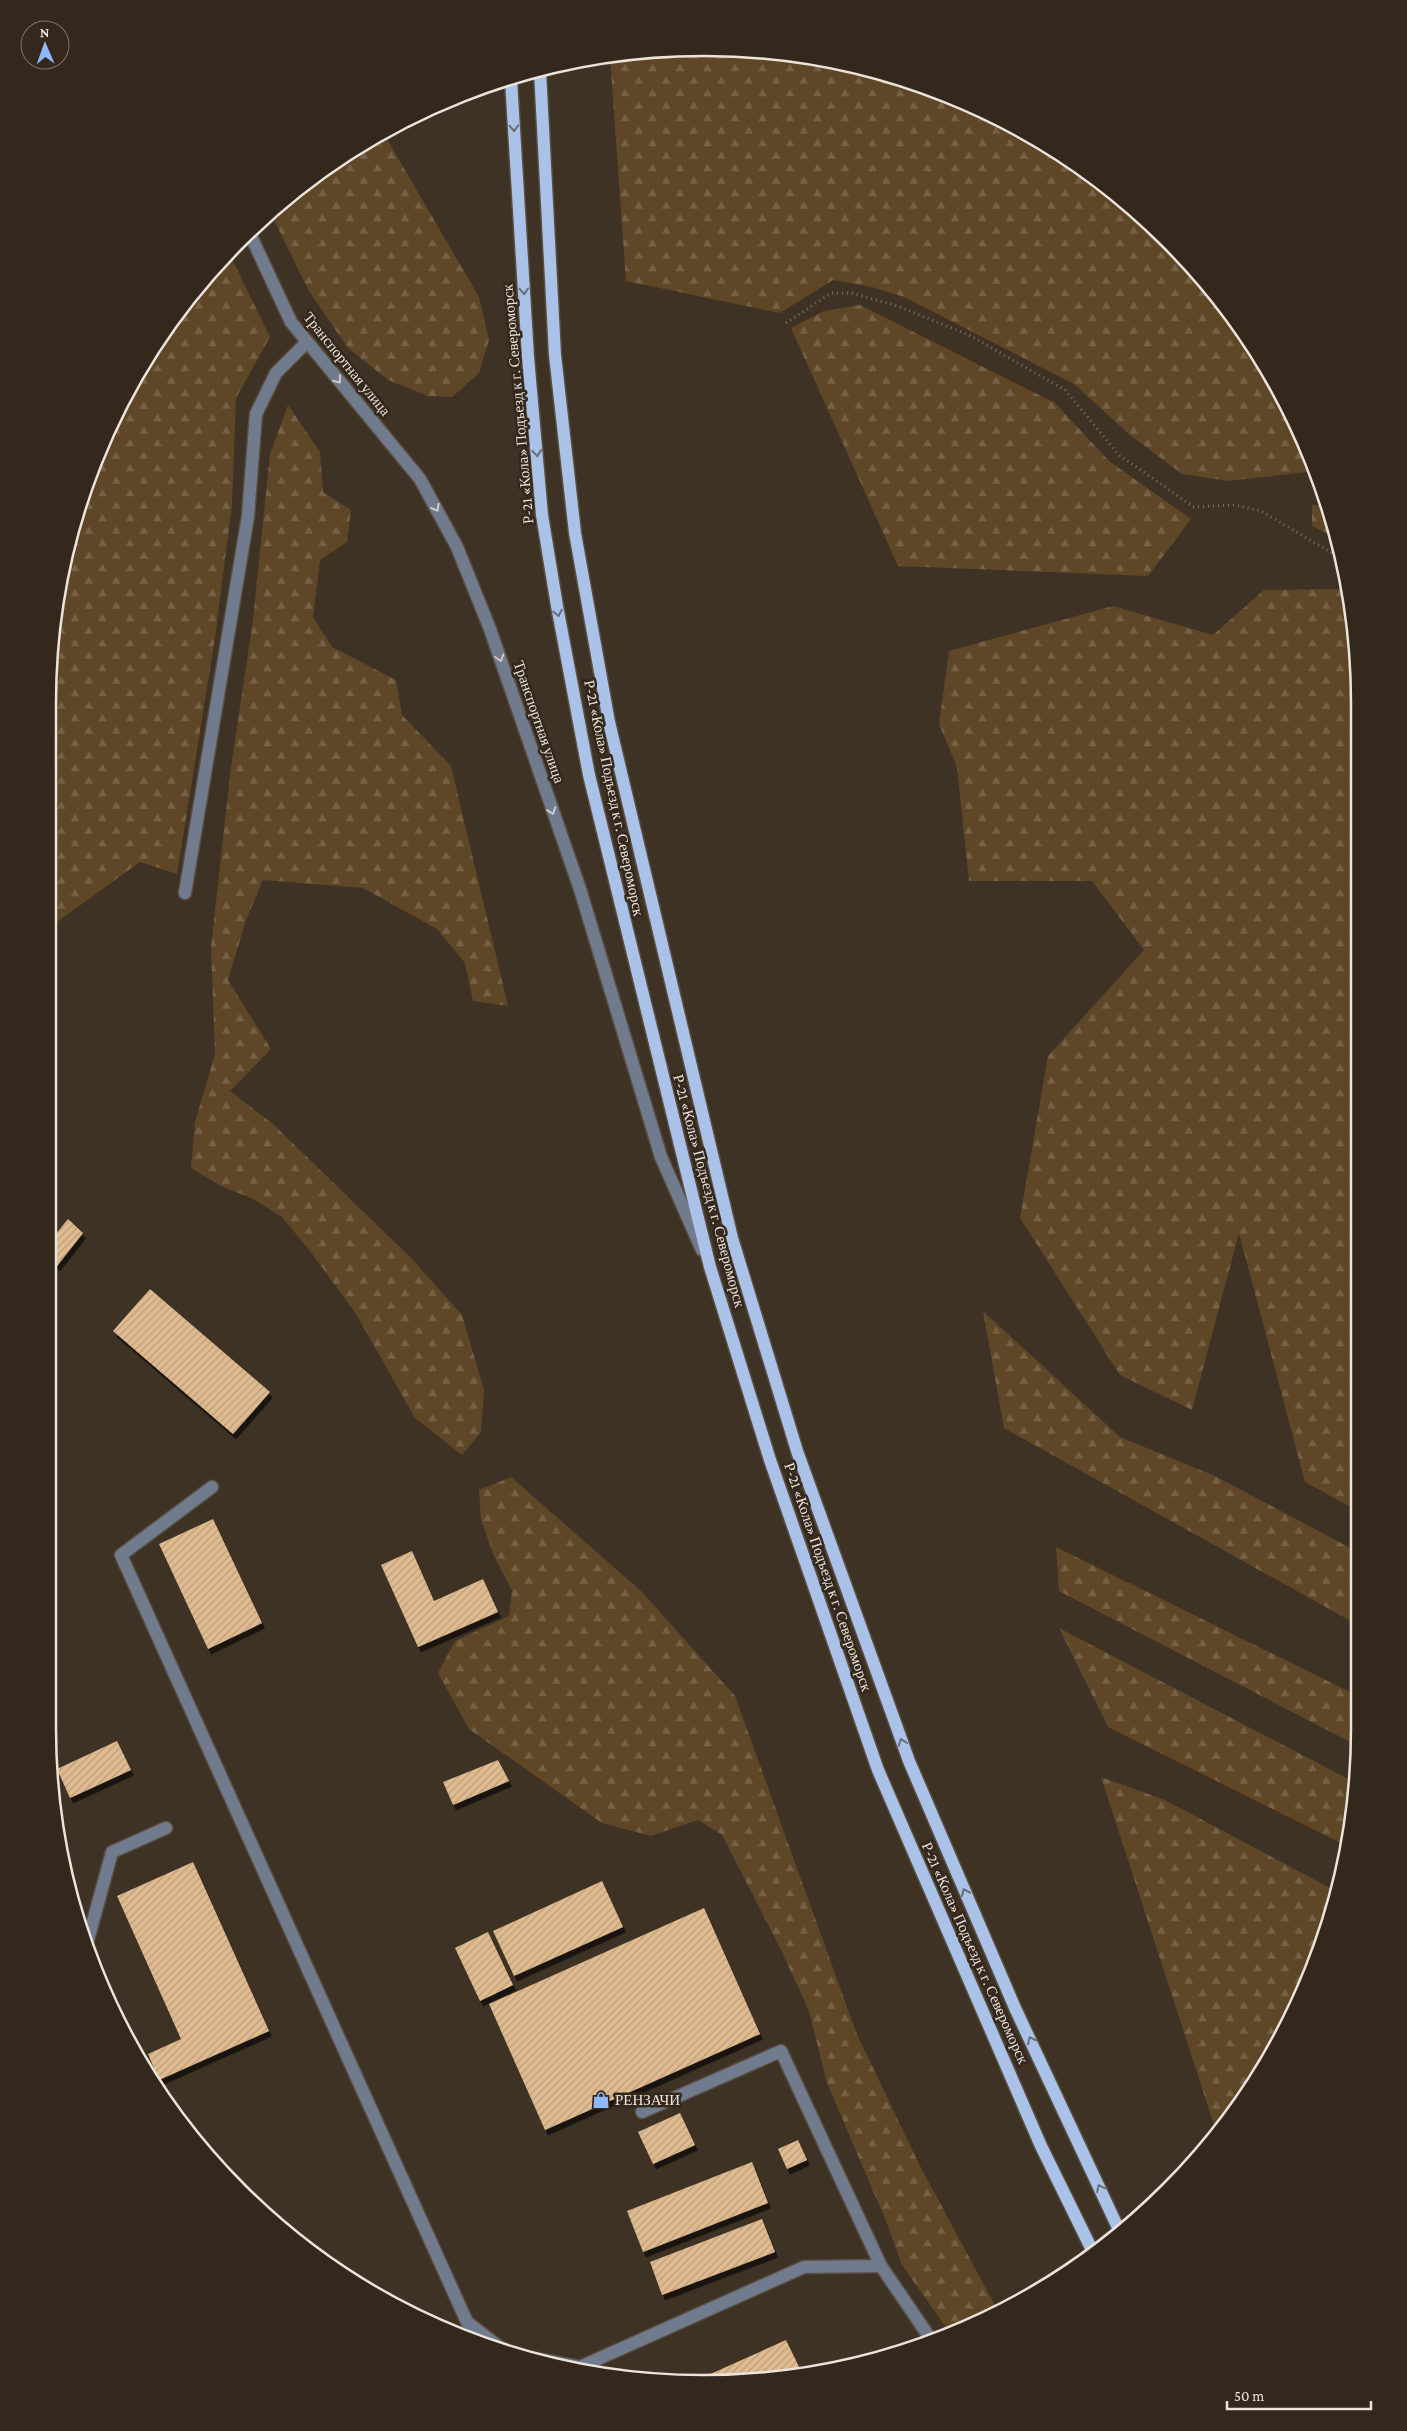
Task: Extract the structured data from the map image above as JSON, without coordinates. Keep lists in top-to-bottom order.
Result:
{
  "streets": {
    "main road": ["Р-21 «Кола» Подъезд к г. Североморск"],
    "street": ["Транспортная улица"]
  },
  "crossings": [
    ["Транспортная улица", "Р-21 «Кола» Подъезд к г. Североморск"]
  ],
  "one_way": ["Транспортная улица"],
  "places": {
    "shop": ["РЕНЗАЧИ"]
  },
  "scale_bar": "50 m",
  "north": "top"
}
